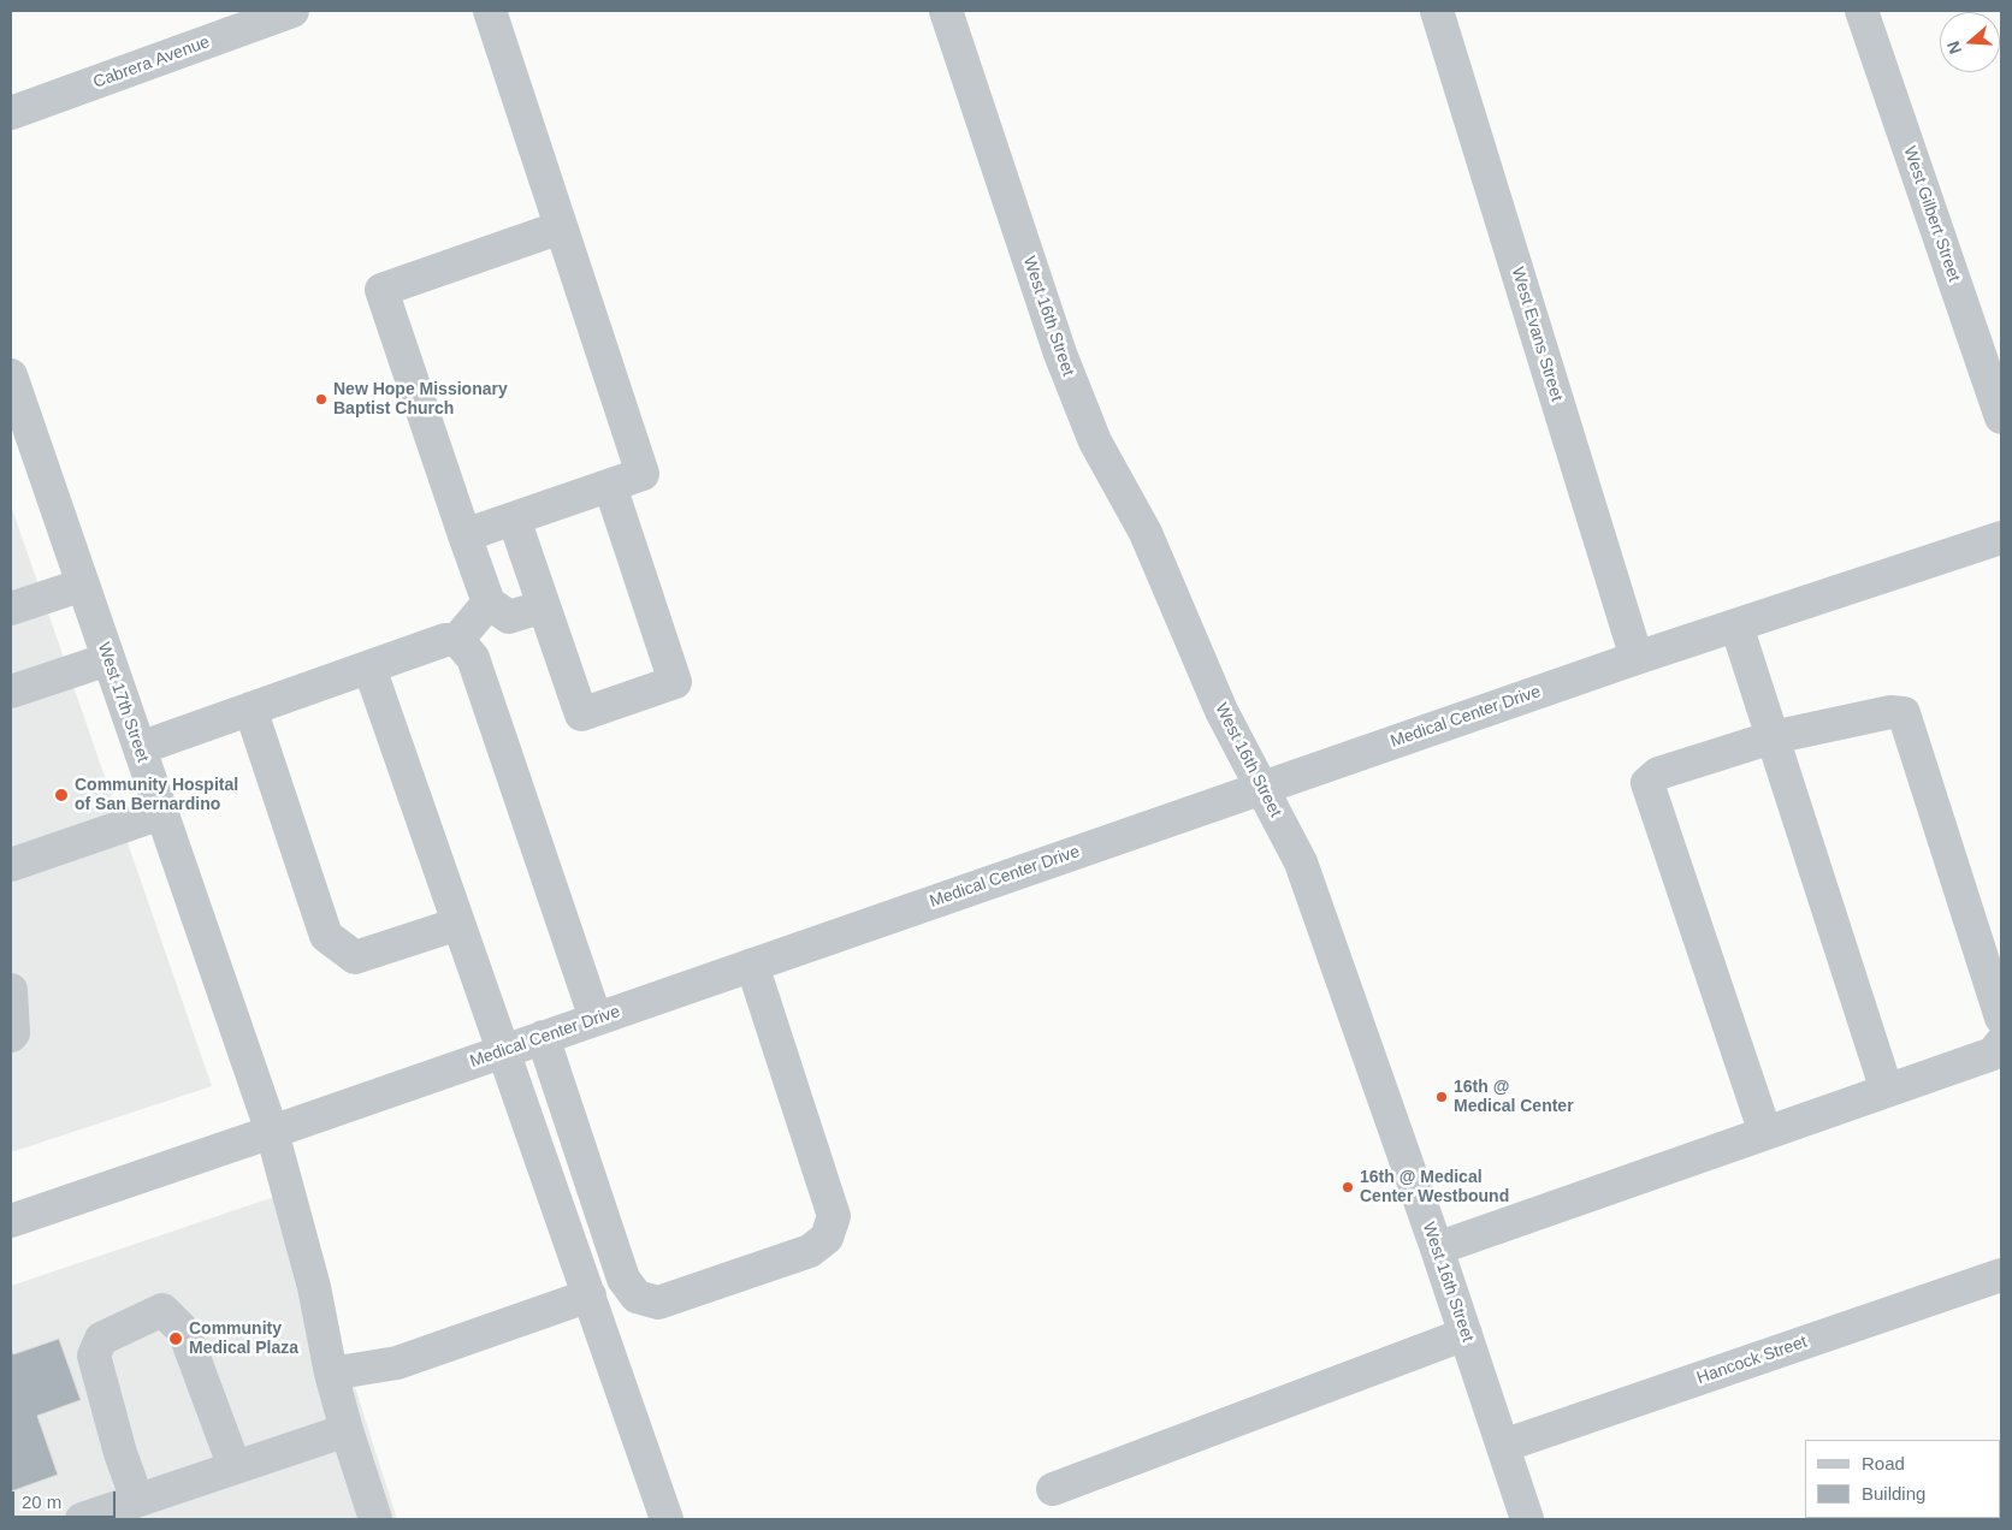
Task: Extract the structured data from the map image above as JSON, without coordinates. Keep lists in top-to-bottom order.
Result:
{
  "streets": {
    "street": [
      "Cabrera Avenue",
      "West Gilbert Street",
      "West 16th Street",
      "West Evans Street",
      "West 17th Street",
      "Medical Center Drive",
      "Hancock Street"
    ]
  },
  "crossings": [
    ["West 16th Street", "Medical Center Drive"],
    ["West 16th Street", "Hancock Street"],
    ["West Evans Street", "Medical Center Drive"],
    ["West 17th Street", "Medical Center Drive"]
  ],
  "places": [
    "New Hope Missionary Baptist Church",
    "Community Hospital of San Bernardino",
    "16th @ Medical Center",
    "16th @ Medical Center Westbound",
    "Community Medical Plaza"
  ],
  "legend": ["Road", "Building"],
  "scale_bar": "20 m",
  "north": "left"
}
